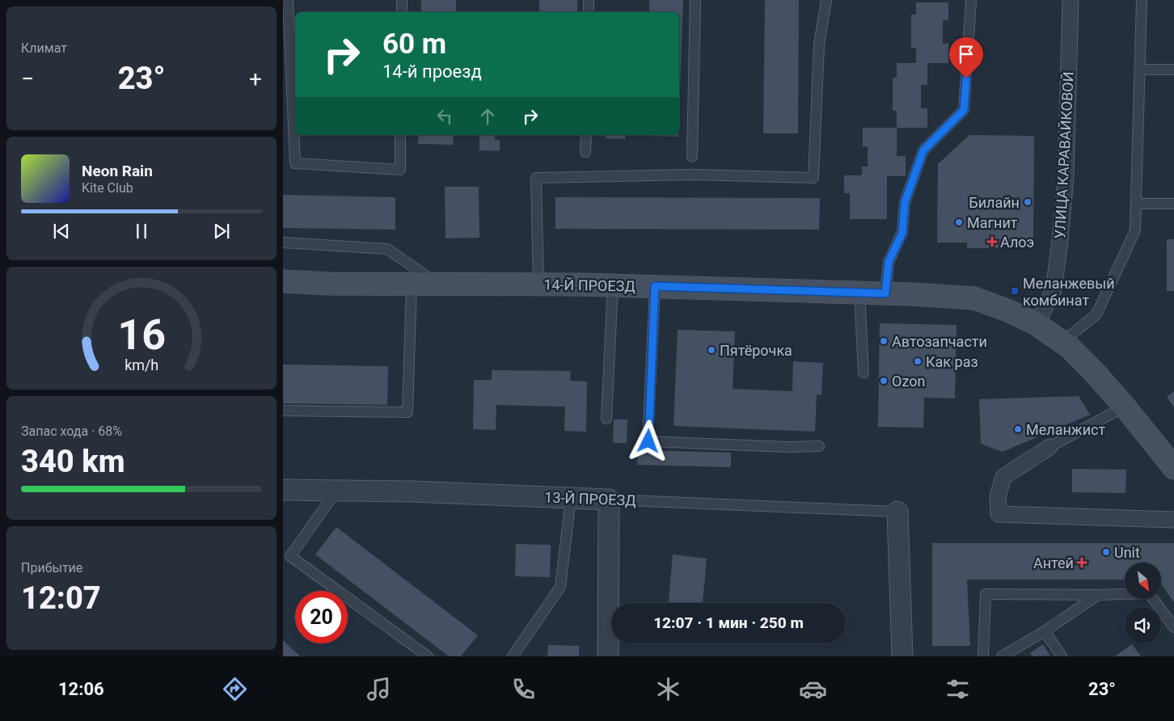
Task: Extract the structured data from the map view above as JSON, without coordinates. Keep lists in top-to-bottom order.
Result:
{
  "streets": {
    "main road": ["14-Й ПРОЕЗД"],
    "street": ["УЛИЦА КАРАВАЙКОВОЙ", "13-Й ПРОЕЗД"]
  },
  "crossings": [
    ["УЛИЦА КАРАВАЙКОВОЙ", "14-Й ПРОЕЗД"]
  ],
  "places": {
    "other": [
      "Билайн",
      "Магнит",
      "Автозапчасти",
      "Пятёрочка",
      "Как раз",
      "Ozon",
      "Меланжист",
      "Unit"
    ],
    "health": ["Алоэ", "Антей"],
    "transit": ["Меланжевый комбинат"]
  },
  "north": "bottom right",
  "page": {
    "tile": [
      "Климат",
      ["Запас хода · 68%", "340 km"],
      ["Прибытие", "12:07"]
    ],
    "turn": ["60 m", "14-й проезд"],
    "heat": ["−", "23°", "+"],
    "song": ["Neon Rain", "Kite Club"],
    "limit": "20",
    "trip": "12:07 · 1 мин · 250 m",
    "tabs": ["12:06", "23°"],
    "gauge": ["16", "km/h"]
  }
}
